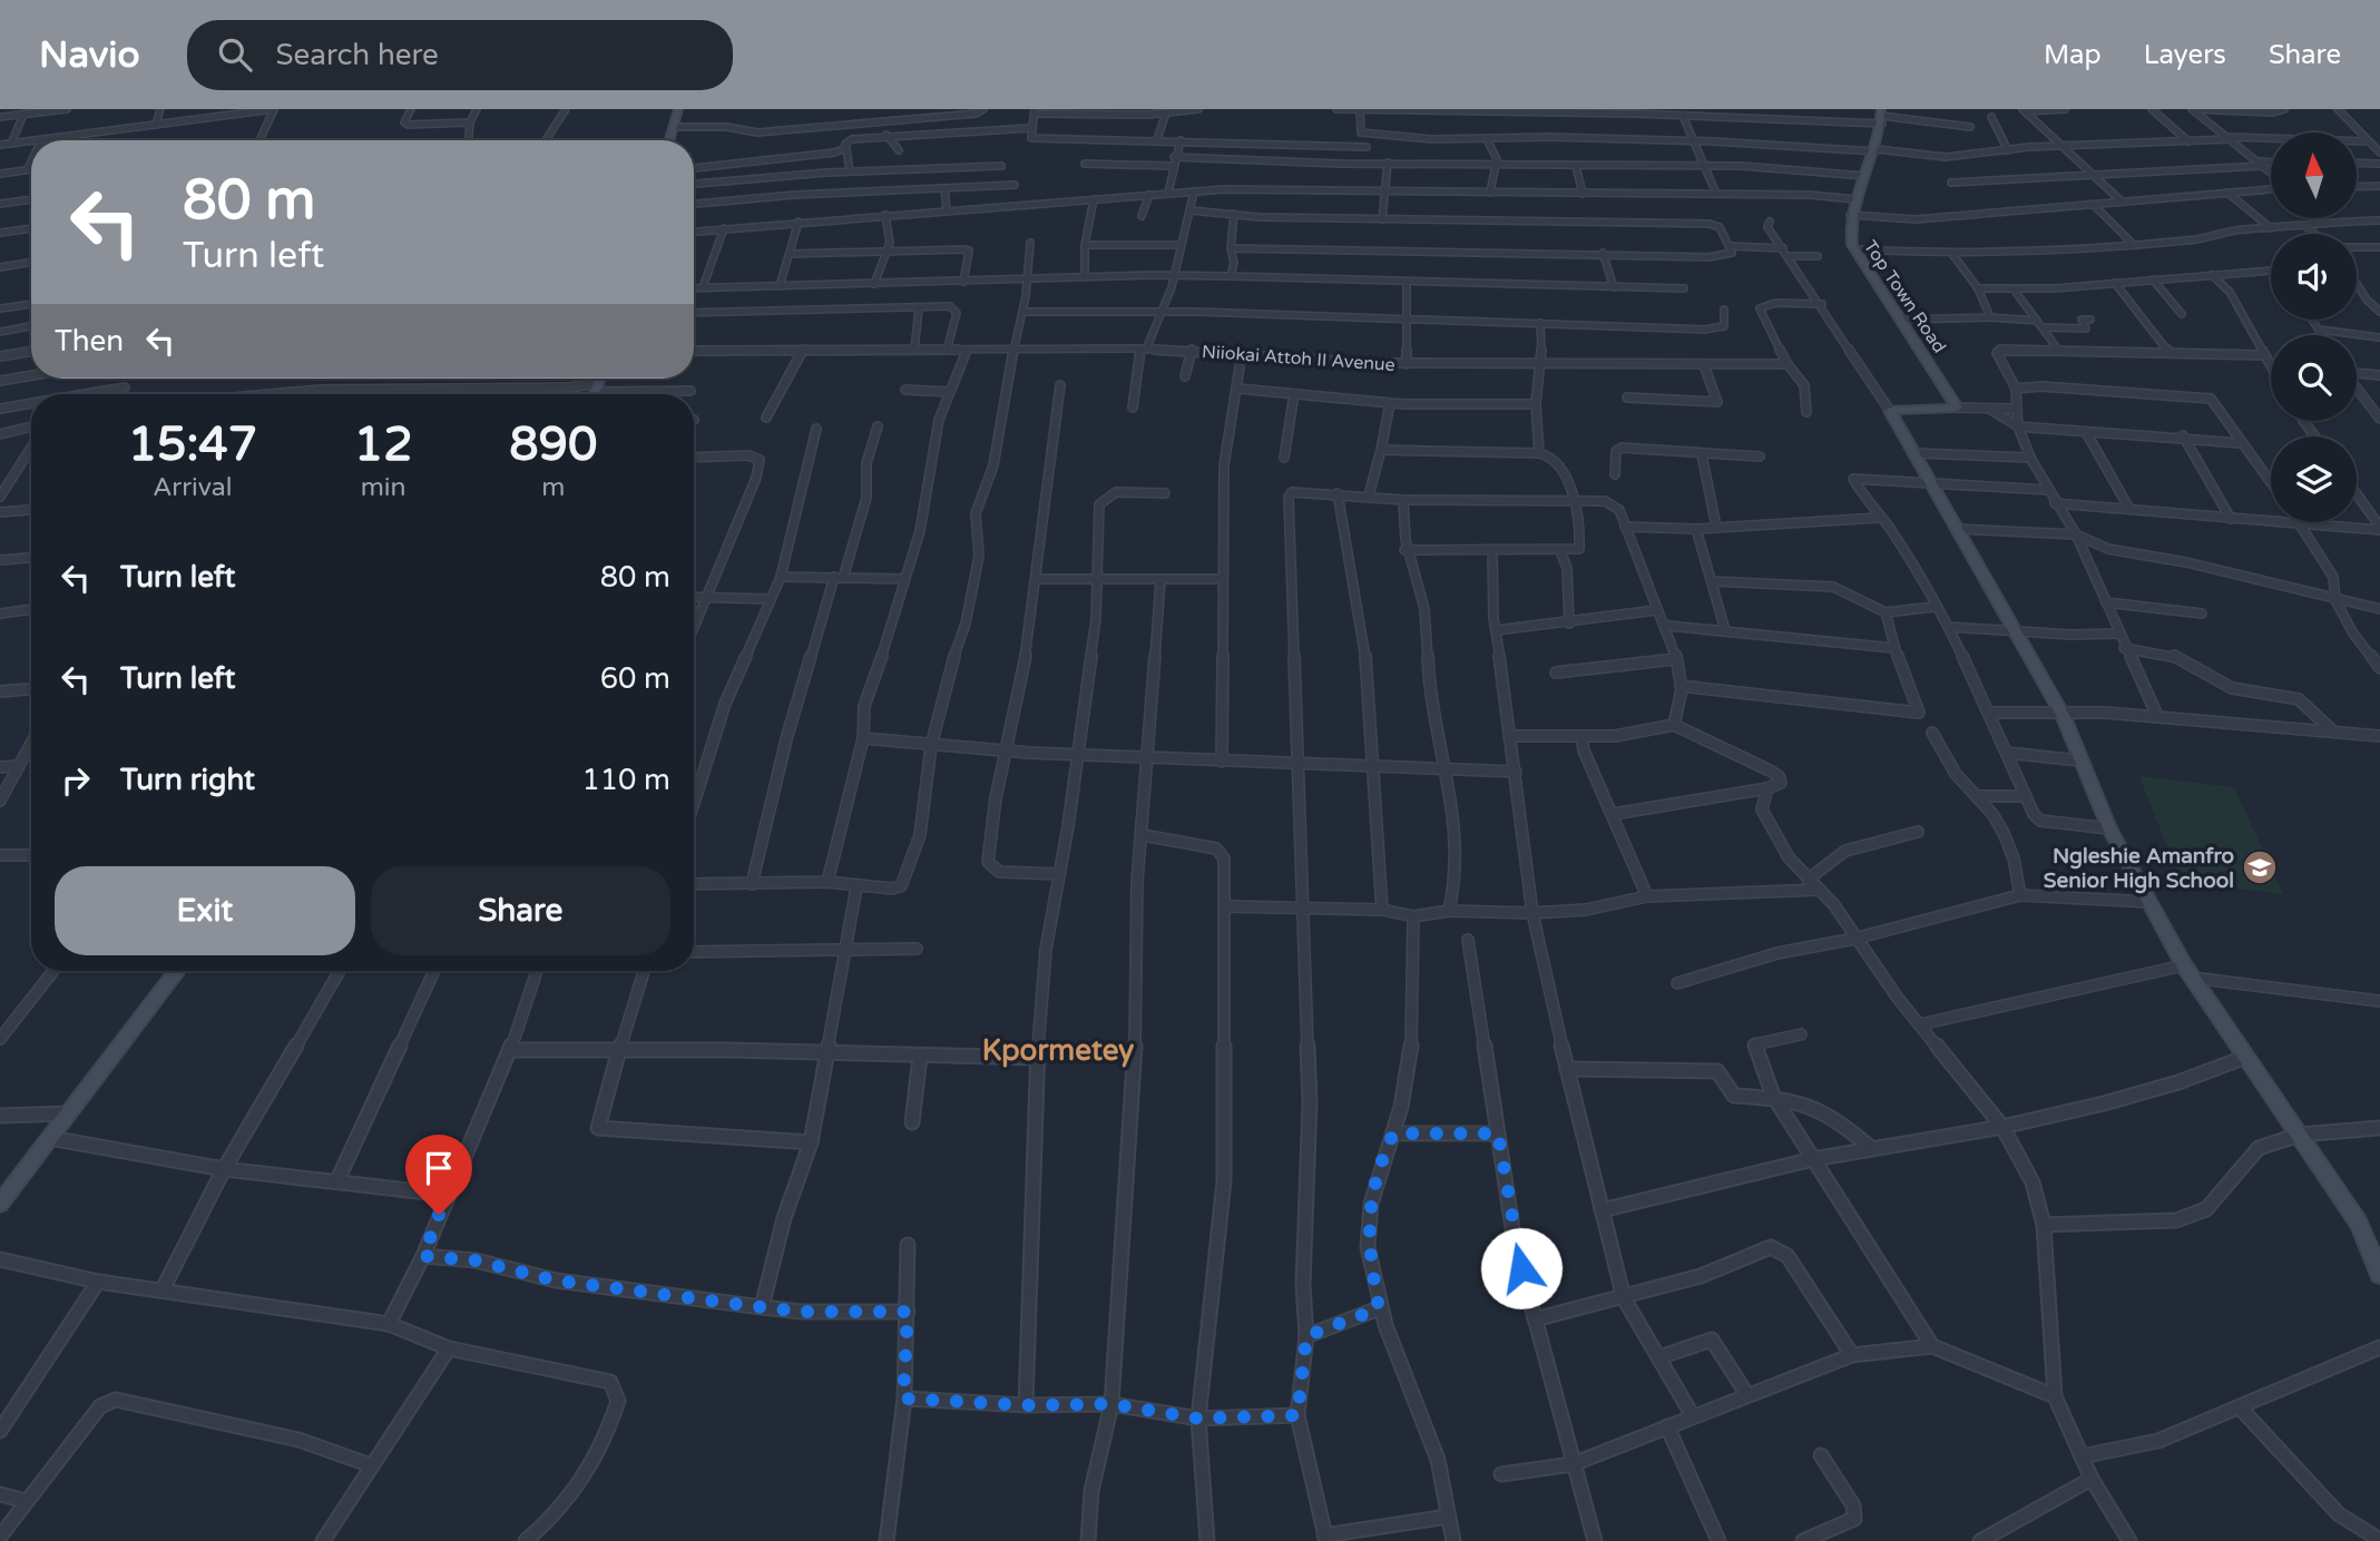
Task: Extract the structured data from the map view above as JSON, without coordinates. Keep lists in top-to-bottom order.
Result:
{
  "streets": {
    "street": ["Top Town Road", "Niiokai Attoh II Avenue"]
  },
  "districts": ["Kpormetey"],
  "places": {
    "school or university": ["Ngleshie Amanfro Senior High School"]
  },
  "north": "top",
  "page": {
    "header": "Navio",
    "search": "Search here",
    "nav": ["Map", "Layers", "Share"],
    "turn": ["80 m", "Turn left"],
    "then": "Then",
    "eta": [
      "15:47",
      "Arrival",
      "12",
      "min",
      "890",
      "m"
    ],
    "list": [
      {
        "name": "Turn left",
        "value": "80 m"
      },
      {
        "name": "Turn left",
        "value": "60 m"
      },
      {
        "name": "Turn right",
        "value": "110 m"
      }
    ],
    "buttons": ["Exit", "Share"]
  }
}
